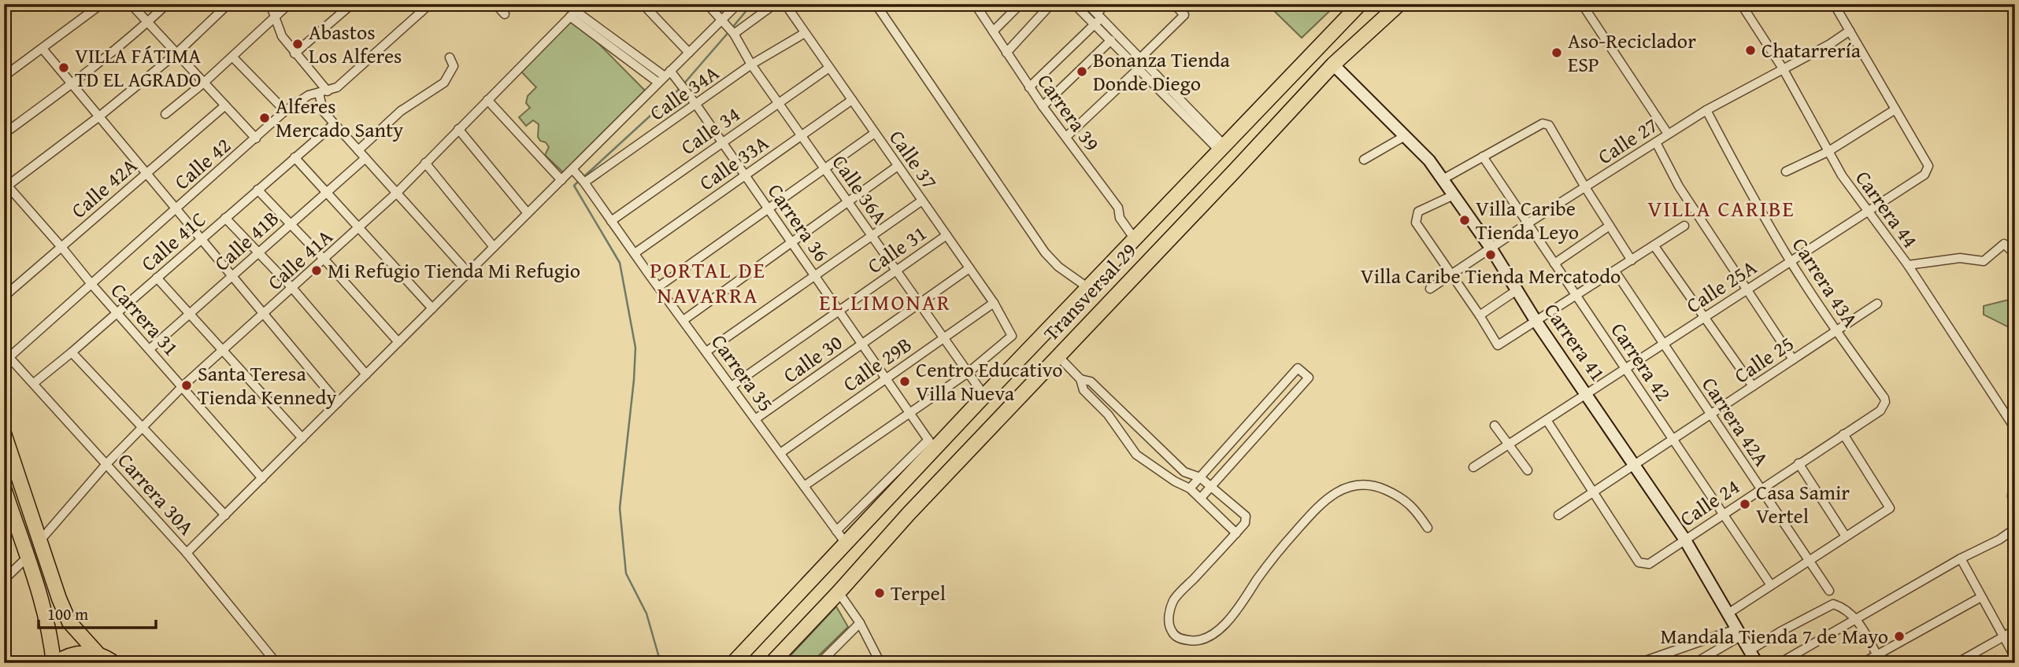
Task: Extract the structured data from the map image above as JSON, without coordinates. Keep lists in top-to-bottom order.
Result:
{
  "streets": {
    "highway": ["Transversal 29"],
    "street": [
      "Calle 34A",
      "Carrera 39",
      "Calle 34",
      "Calle 27",
      "Calle 37",
      "Calle 33A",
      "Calle 42",
      "Calle 42A",
      "Calle 36A",
      "Carrera 44",
      "Carrera 36",
      "Calle 41B",
      "Calle 41C",
      "Calle 31",
      "Calle 41A",
      "Carrera 43A",
      "Calle 25A",
      "Carrera 31",
      "Carrera 41",
      "Calle 30",
      "Calle 25",
      "Carrera 42",
      "Calle 29B",
      "Carrera 35",
      "Carrera 42A",
      "Carrera 30A",
      "Calle 24"
    ]
  },
  "crossings": [
    ["Calle 34A", "Calle 37"],
    ["Calle 34A", "Calle 36A"],
    ["Calle 34A", "Carrera 36"],
    ["Calle 34A", "Carrera 35"],
    ["Carrera 39", "Transversal 29"],
    ["Calle 34", "Calle 37"],
    ["Calle 34", "Calle 36A"],
    ["Calle 34", "Carrera 36"],
    ["Calle 34", "Carrera 35"],
    ["Calle 27", "Carrera 44"],
    ["Calle 27", "Carrera 43A"],
    ["Calle 27", "Carrera 41"],
    ["Calle 27", "Carrera 42"],
    ["Calle 37", "Calle 33A"],
    ["Calle 37", "Calle 36A"],
    ["Calle 37", "Calle 31"],
    ["Calle 37", "Calle 30"],
    ["Calle 37", "Calle 29B"],
    ["Calle 33A", "Calle 36A"],
    ["Calle 33A", "Carrera 36"],
    ["Calle 33A", "Carrera 35"],
    ["Calle 42", "Carrera 31"],
    ["Calle 42", "Carrera 30A"],
    ["Calle 42A", "Carrera 31"],
    ["Calle 36A", "Calle 31"],
    ["Calle 36A", "Transversal 29"],
    ["Calle 36A", "Calle 30"],
    ["Calle 36A", "Calle 29B"],
    ["Carrera 44", "Calle 25A"],
    ["Carrera 36", "Calle 31"],
    ["Carrera 36", "Calle 41A"],
    ["Carrera 36", "Transversal 29"],
    ["Carrera 36", "Calle 30"],
    ["Carrera 36", "Calle 29B"],
    ["Calle 41B", "Carrera 31"],
    ["Calle 41C", "Carrera 31"],
    ["Calle 41C", "Carrera 30A"],
    ["Calle 31", "Carrera 35"],
    ["Calle 41A", "Carrera 31"],
    ["Calle 41A", "Carrera 30A"],
    ["Carrera 43A", "Calle 25A"],
    ["Carrera 43A", "Calle 25"],
    ["Carrera 43A", "Calle 24"],
    ["Calle 25A", "Carrera 41"],
    ["Calle 25A", "Carrera 42"],
    ["Calle 25A", "Carrera 42A"],
    ["Transversal 29", "Carrera 41"],
    ["Transversal 29", "Carrera 35"],
    ["Carrera 41", "Calle 25"],
    ["Carrera 41", "Calle 24"],
    ["Calle 30", "Carrera 35"],
    ["Calle 25", "Carrera 42"],
    ["Calle 25", "Carrera 42A"],
    ["Calle 25", "Calle 24"],
    ["Carrera 42", "Calle 24"],
    ["Calle 29B", "Carrera 35"],
    ["Carrera 42A", "Calle 24"]
  ],
  "districts": ["VILLA CARIBE", "PORTAL DE NAVARRA", "EL LIMONAR"],
  "places": [
    "Abastos Los Alferes",
    "Chatarrería",
    "Aso-Reciclador ESP",
    "VILLA FÁTIMA TD EL AGRADO",
    "Bonanza Tienda Donde Diego",
    "Alferes Mercado Santy",
    "Villa Caribe Tienda Leyo",
    "Villa Caribe Tienda Mercatodo",
    "Mi Refugio Tienda Mi Refugio",
    "Centro Educativo Villa Nueva",
    "Santa Teresa Tienda Kennedy",
    "Casa Samir Vertel",
    "Terpel",
    "Mandala Tienda 7 de Mayo"
  ],
  "scale_bar": "100 m"
}
